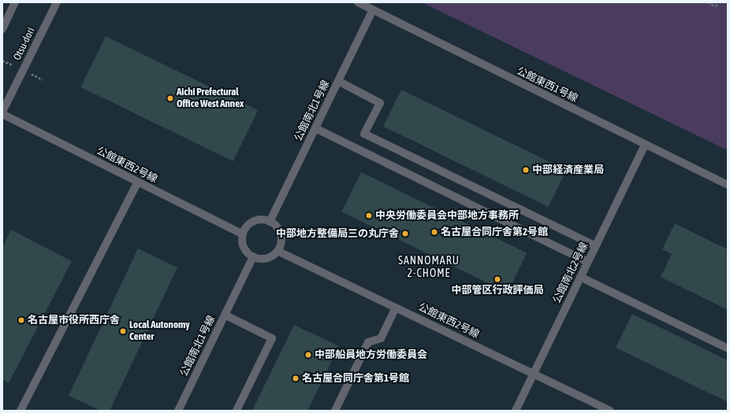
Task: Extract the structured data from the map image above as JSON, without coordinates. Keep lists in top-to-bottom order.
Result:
{
  "streets": {
    "street": [
      "Otsu-dori",
      "公館東西1号線",
      "公館南北1号線",
      "公館東西2号線",
      "公館南北2号線"
    ]
  },
  "crossings": [
    ["Otsu-dori", "公館東西2号線"],
    ["公館東西1号線", "公館南北1号線"],
    ["公館東西1号線", "公館南北2号線"],
    ["公館南北1号線", "公館東西2号線"],
    ["公館東西2号線", "公館南北2号線"]
  ],
  "districts": ["SANNOMARU 2-CHOME"],
  "places": [
    "Aichi Prefectural Office West Annex",
    "中部経済産業局",
    "中央労働委員会中部地方事務所",
    "名古屋合同庁舎第2号館",
    "中部地方整備局三の丸庁舎",
    "中部管区行政評価局",
    "名古屋市役所西庁舎",
    "Local Autonomy Center",
    "中部船員地方労働委員会",
    "名古屋合同庁舎第1号館"
  ]
}
